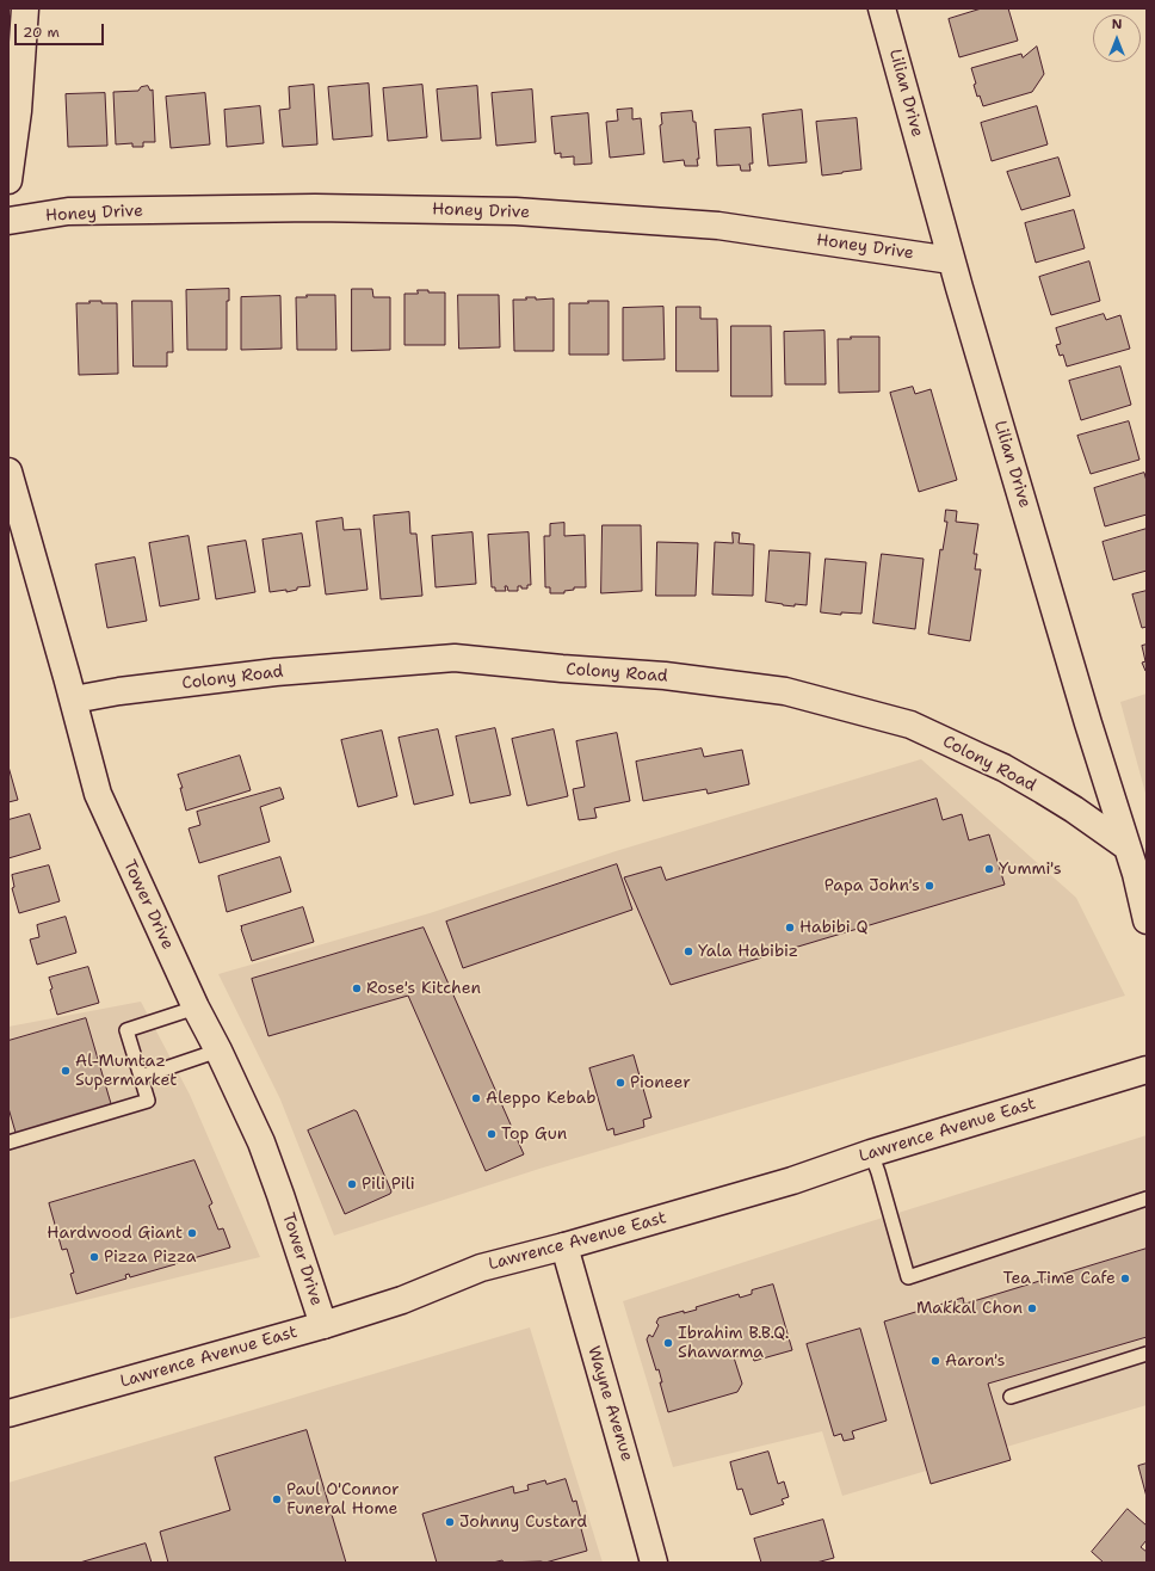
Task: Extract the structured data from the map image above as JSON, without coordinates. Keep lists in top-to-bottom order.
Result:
{
  "streets": {
    "street": [
      "Lilian Drive",
      "Honey Drive",
      "Colony Road",
      "Tower Drive",
      "Lawrence Avenue East",
      "Wayne Avenue"
    ]
  },
  "crossings": [
    ["Lilian Drive", "Honey Drive"],
    ["Lilian Drive", "Colony Road"],
    ["Colony Road", "Tower Drive"],
    ["Tower Drive", "Lawrence Avenue East"],
    ["Lawrence Avenue East", "Wayne Avenue"]
  ],
  "places": [
    "Yummi's",
    "Papa John's",
    "Habibi Q",
    "Yala Habibiz",
    "Rose's Kitchen",
    "Al-Mumtaz Supermarket",
    "Pioneer",
    "Aleppo Kebab",
    "Top Gun",
    "Pili Pili",
    "Hardwood Giant",
    "Pizza Pizza",
    "Tea Time Cafe",
    "Makkal Chon",
    "Ibrahim B.B.Q. Shawarma",
    "Aaron's",
    "Paul O'Connor Funeral Home",
    "Johnny Custard"
  ],
  "scale_bar": "20 m",
  "north": "top"
}
